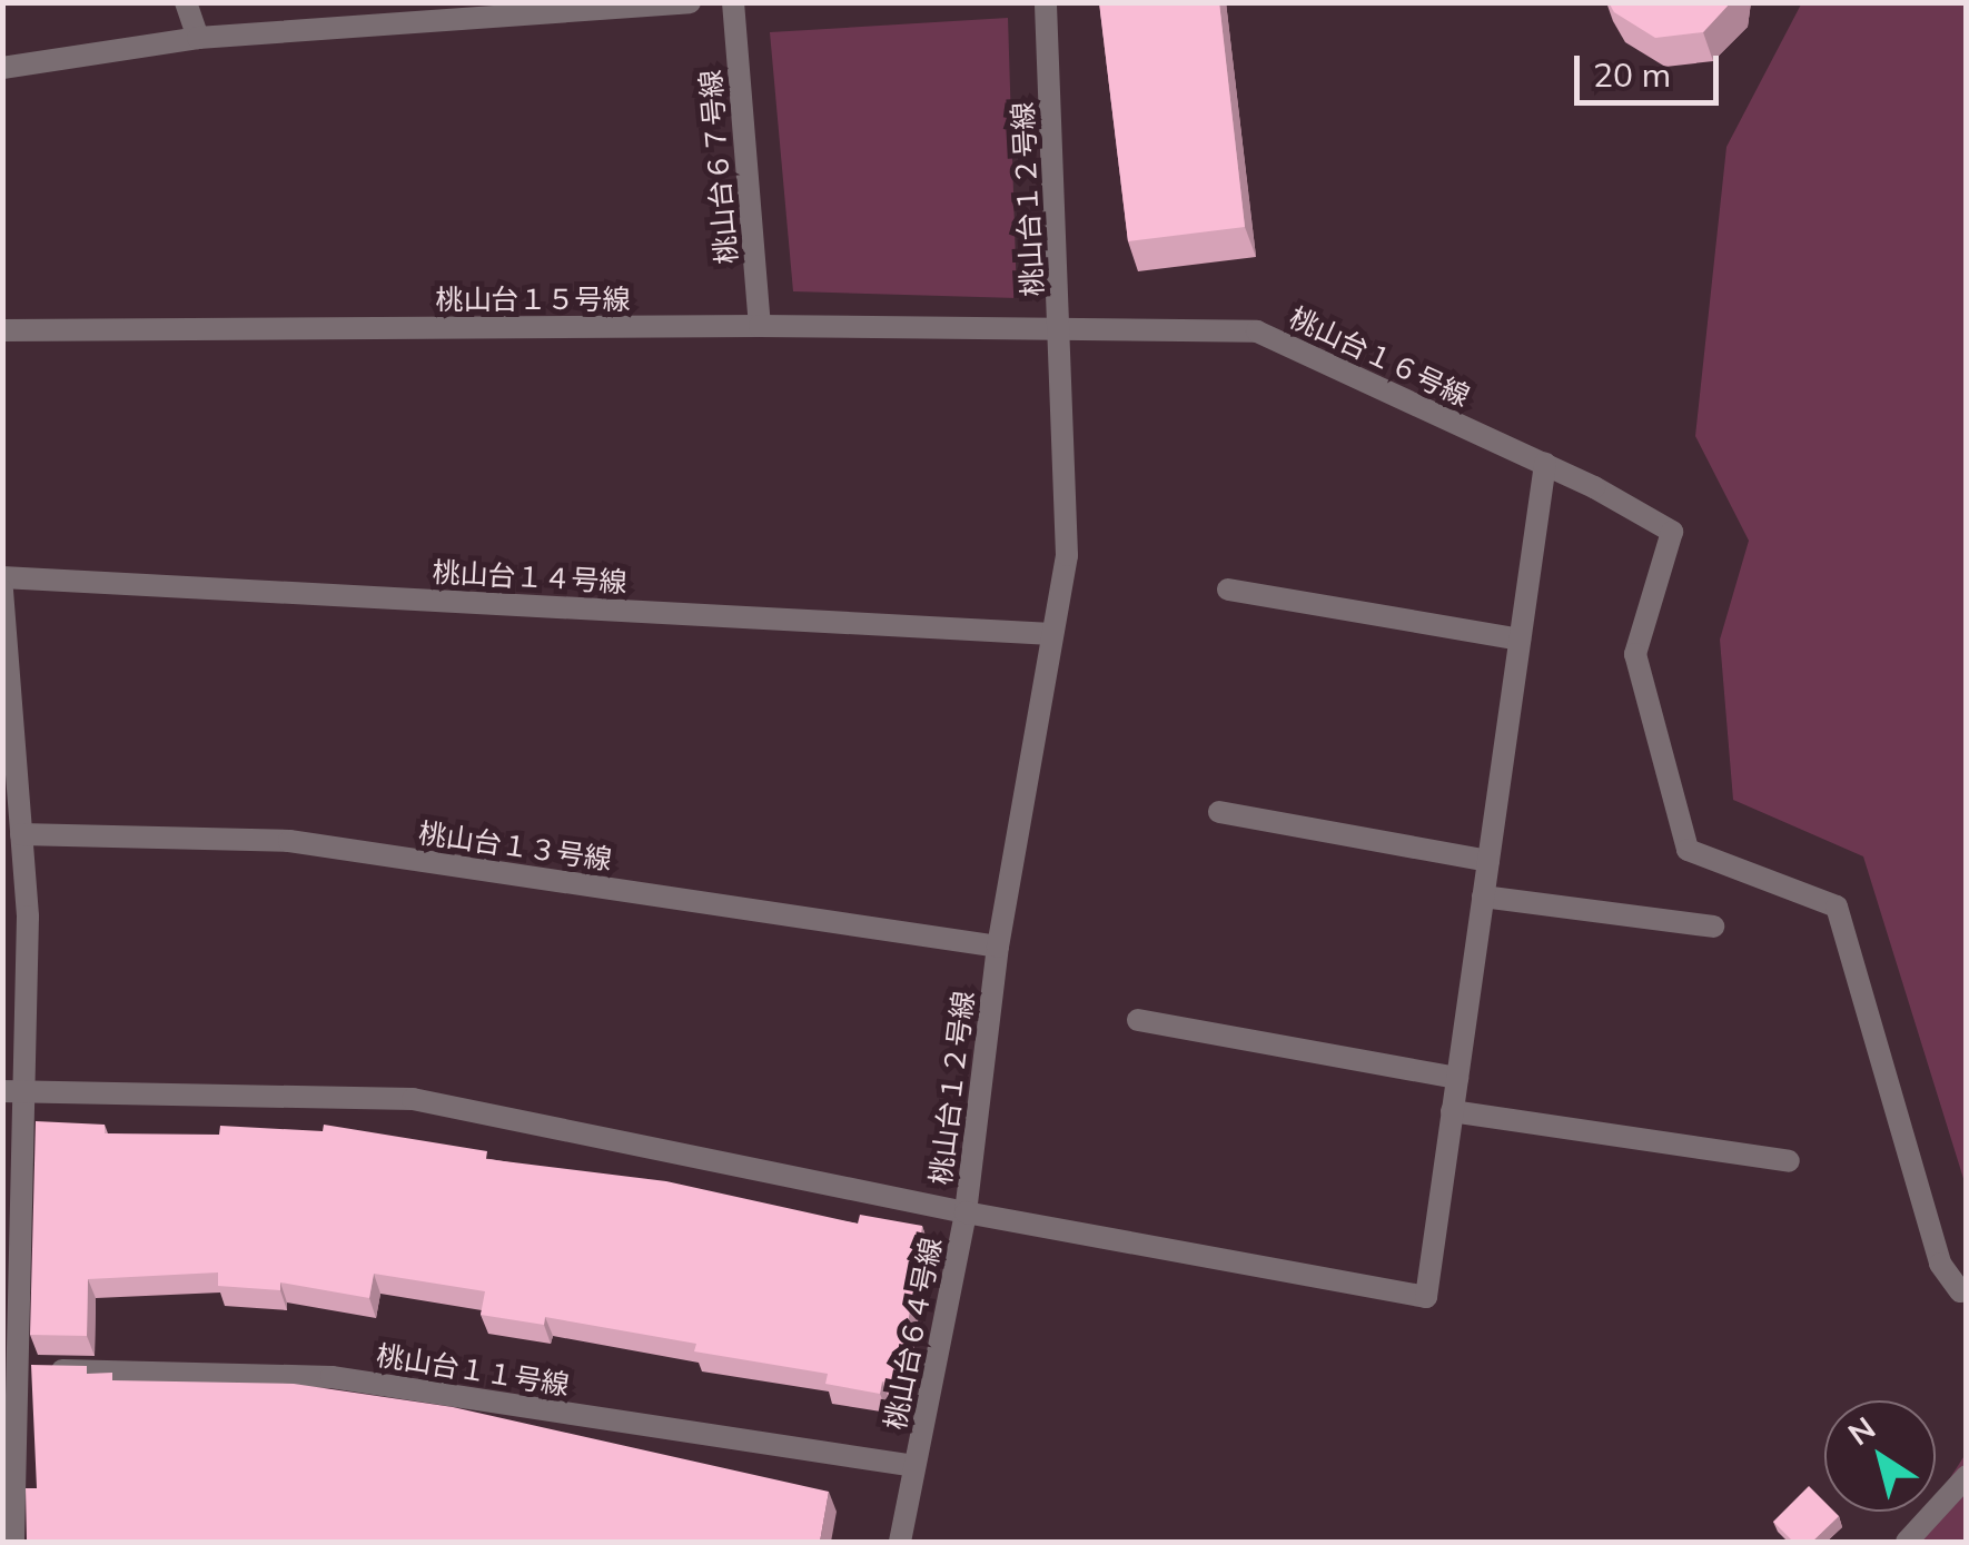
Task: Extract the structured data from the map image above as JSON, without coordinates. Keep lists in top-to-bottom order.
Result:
{
  "streets": {
    "street": [
      "桃山台６７号線",
      "桃山台１２号線",
      "桃山台１５号線",
      "桃山台１６号線",
      "桃山台１４号線",
      "桃山台１３号線",
      "桃山台６４号線",
      "桃山台１１号線"
    ]
  },
  "crossings": [
    ["桃山台６７号線", "桃山台１５号線"],
    ["桃山台１２号線", "桃山台１５号線"],
    ["桃山台１２号線", "桃山台１６号線"],
    ["桃山台１２号線", "桃山台１４号線"],
    ["桃山台１２号線", "桃山台１３号線"],
    ["桃山台１２号線", "桃山台６４号線"],
    ["桃山台１５号線", "桃山台１６号線"],
    ["桃山台６４号線", "桃山台１１号線"]
  ],
  "scale_bar": "20 m",
  "north": "top left"
}
